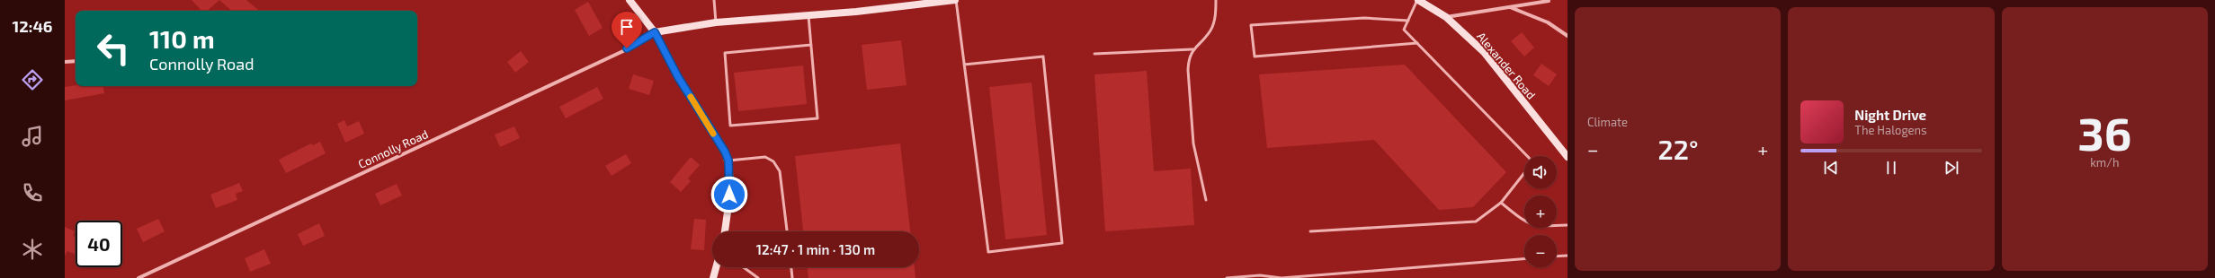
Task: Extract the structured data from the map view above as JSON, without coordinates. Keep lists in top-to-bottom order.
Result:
{
  "streets": {
    "street": ["Alexander Road", "Connolly Road"]
  },
  "page": {
    "tabs": "12:46",
    "tile": [
      "Climate",
      ["36", "km/h"]
    ],
    "turn": ["110 m", "Connolly Road"],
    "song": ["Night Drive", "The Halogens"],
    "heat": ["−", "22°", "+"],
    "map_buttons": ["+", "−"],
    "limit": "40",
    "trip": "12:47 · 1 min · 130 m"
  }
}
